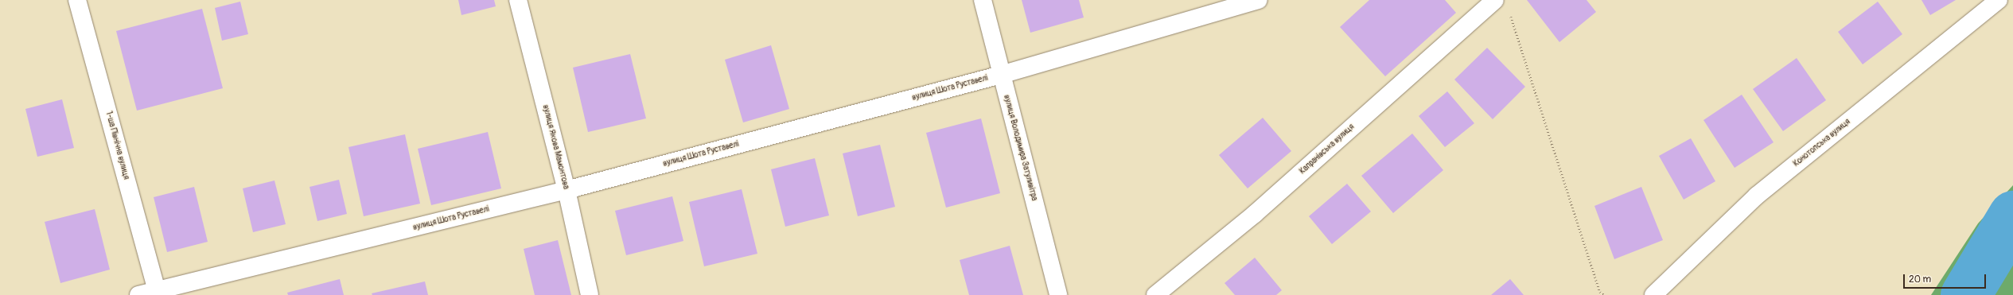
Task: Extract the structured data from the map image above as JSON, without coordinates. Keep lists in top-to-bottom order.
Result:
{
  "streets": {
    "street": [
      "вулиця Шота Руставелі",
      "Конотопська вулиця",
      "1-ша Північна вулиця",
      "вулиця Якова Мамонтова",
      "вулиця Володимира Затуливітра",
      "Капранівська вулиця"
    ]
  },
  "crossings": [
    ["вулиця Шота Руставелі", "1-ша Північна вулиця"],
    ["вулиця Шота Руставелі", "вулиця Якова Мамонтова"],
    ["вулиця Шота Руставелі", "вулиця Володимира Затуливітра"]
  ],
  "scale_bar": "20 m"
}
